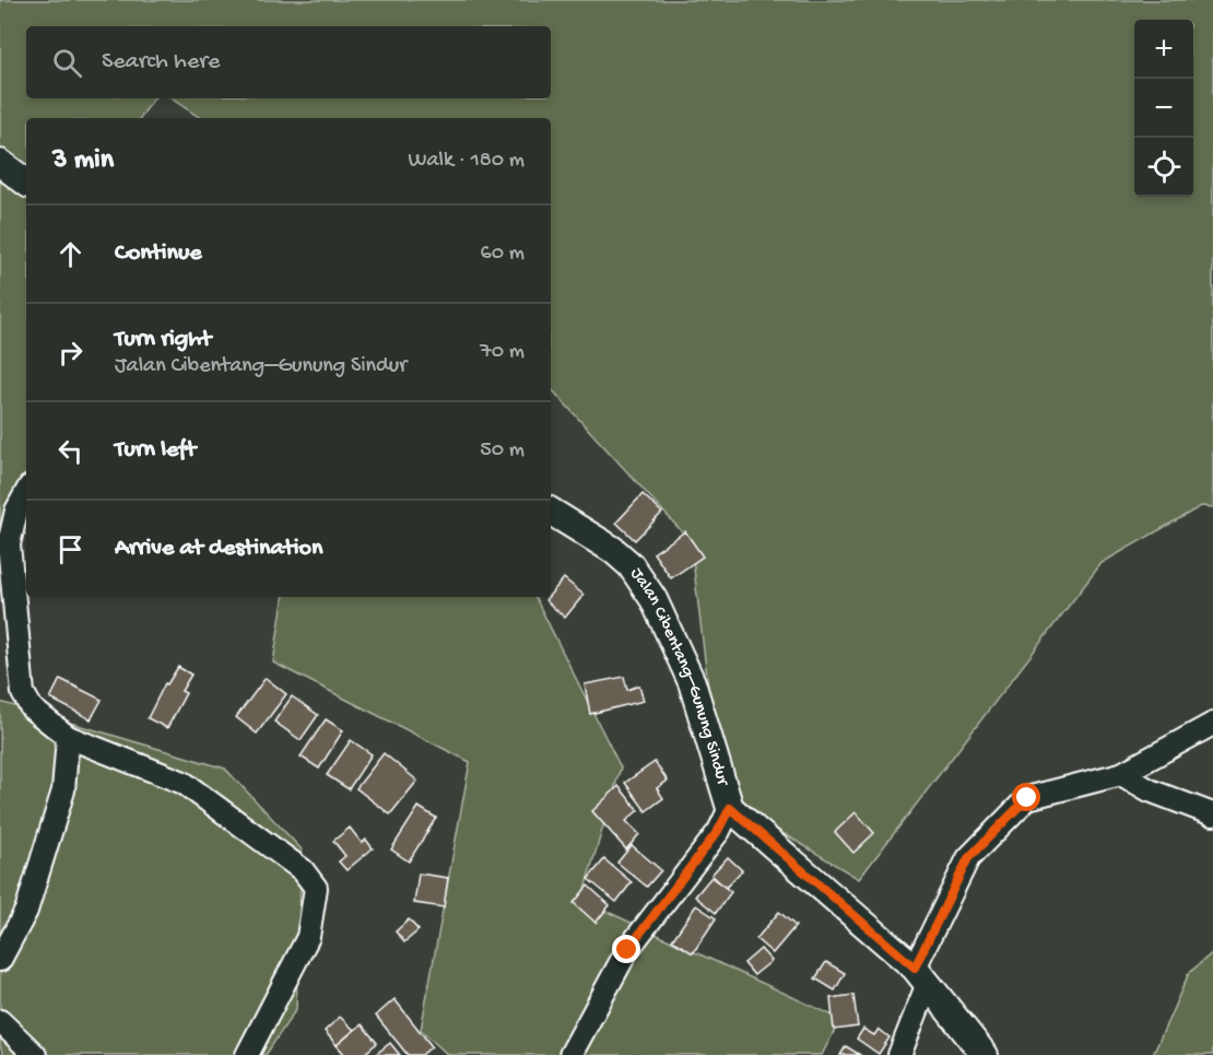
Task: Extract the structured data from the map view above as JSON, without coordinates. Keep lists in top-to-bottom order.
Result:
{
  "streets": {
    "street": ["Jalan Cibentang–Gunung Sindur"]
  },
  "page": {
    "map_buttons": ["+", "−"],
    "search": "Search here",
    "heading": ["3 min", "Walk · 180 m"],
    "list": [
      ["Continue", "60 m"],
      ["Turn right", "Jalan Cibentang–Gunung Sindur", "70 m"],
      ["Turn left", "50 m"],
      "Arrive at destination"
    ]
  }
}
